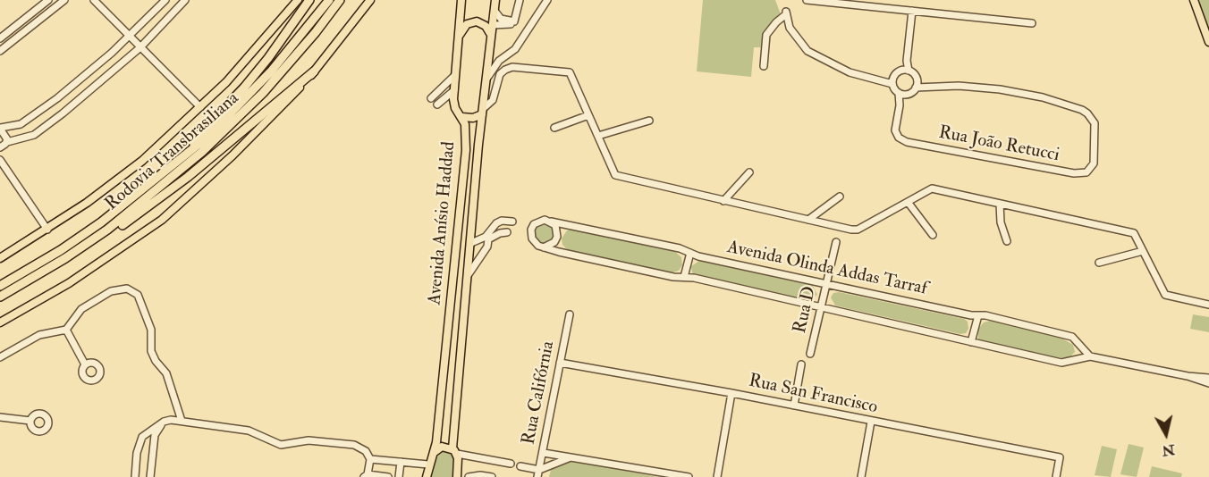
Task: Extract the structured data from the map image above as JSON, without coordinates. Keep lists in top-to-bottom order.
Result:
{
  "streets": {
    "highway": ["Rodovia Transbrasiliana"],
    "main road": ["Avenida Anísio Haddad"],
    "street": [
      "Rua João Retucci",
      "Avenida Olinda Addas Tarraf",
      "Rua D",
      "Rua Califórnia",
      "Rua San Francisco"
    ]
  },
  "crossings": [
    ["Avenida Olinda Addas Tarraf", "Rua D"],
    ["Rua Califórnia", "Rua San Francisco"]
  ],
  "north": "bottom"
}
